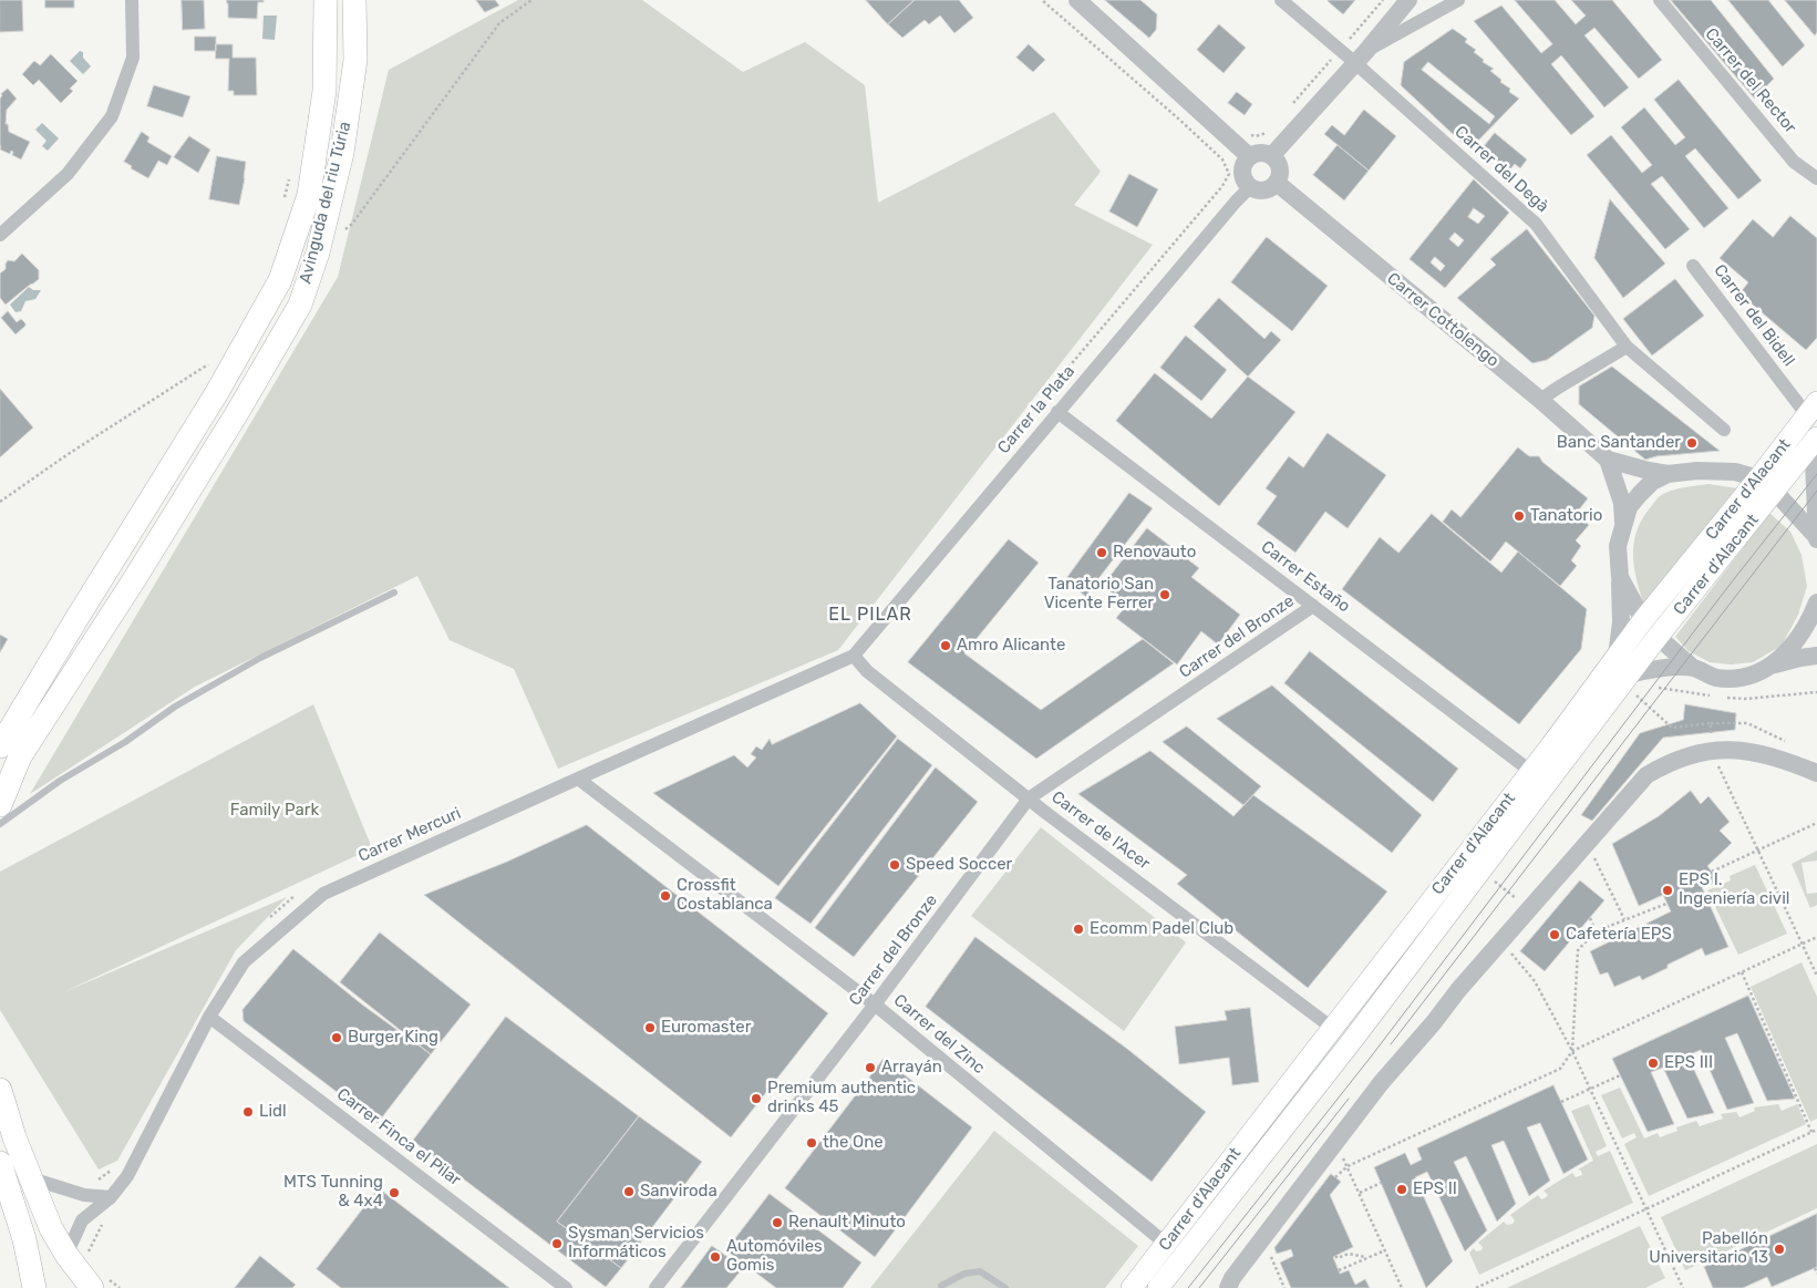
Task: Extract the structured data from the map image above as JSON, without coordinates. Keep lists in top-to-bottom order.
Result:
{
  "streets": {
    "main road": ["Avinguda del riu Túria", "Carrer d'Alacant", "Carrer d’Alacant"],
    "street": [
      "Carrer del Rector",
      "Carrer del Degà",
      "Carrer del Bidell",
      "Carrer Cottolengo",
      "Carrer la Plata",
      "Carrer Estaño",
      "Carrer del Bronze",
      "Carrer de l'Acer",
      "Carrer Mercuri",
      "Carrer del Zinc",
      "Carrer Finca el Pilar"
    ]
  },
  "crossings": [
    ["Carrer del Bidell", "Carrer d'Alacant"],
    ["Carrer Cottolengo", "Carrer la Plata"],
    ["Carrer la Plata", "Carrer Estaño"],
    ["Carrer la Plata", "Carrer de l'Acer"],
    ["Carrer la Plata", "Carrer Mercuri"],
    ["Carrer d'Alacant", "Carrer d’Alacant"],
    ["Carrer d'Alacant", "Carrer Estaño"],
    ["Carrer d'Alacant", "Carrer de l'Acer"],
    ["Carrer d'Alacant", "Carrer del Zinc"],
    ["Carrer Estaño", "Carrer del Bronze"],
    ["Carrer del Bronze", "Carrer de l'Acer"],
    ["Carrer del Bronze", "Carrer del Zinc"],
    ["Carrer de l'Acer", "Carrer Mercuri"],
    ["Carrer Mercuri", "Carrer del Zinc"],
    ["Carrer Mercuri", "Carrer Finca el Pilar"]
  ],
  "districts": ["EL PILAR"],
  "parks": ["Family Park"],
  "places": [
    "Banc Santander",
    "Tanatorio",
    "Renovauto",
    "Tanatorio San Vicente Ferrer",
    "Amro Alicante",
    "Speed Soccer",
    "EPS I. Ingeniería civil",
    "Crossfit Costablanca",
    "Ecomm Padel Club",
    "Cafetería EPS",
    "Euromaster",
    "Burger King",
    "EPS III",
    "Arrayán",
    "Premium authentic drinks 45",
    "Lidl",
    "the One",
    "EPS II",
    "Sanviroda",
    "MTS Tunning & 4x4",
    "Renault Minuto",
    "Sysman Servicios Informáticos",
    "Pabellón Universitario 13",
    "Automóviles Gomis"
  ]
}
